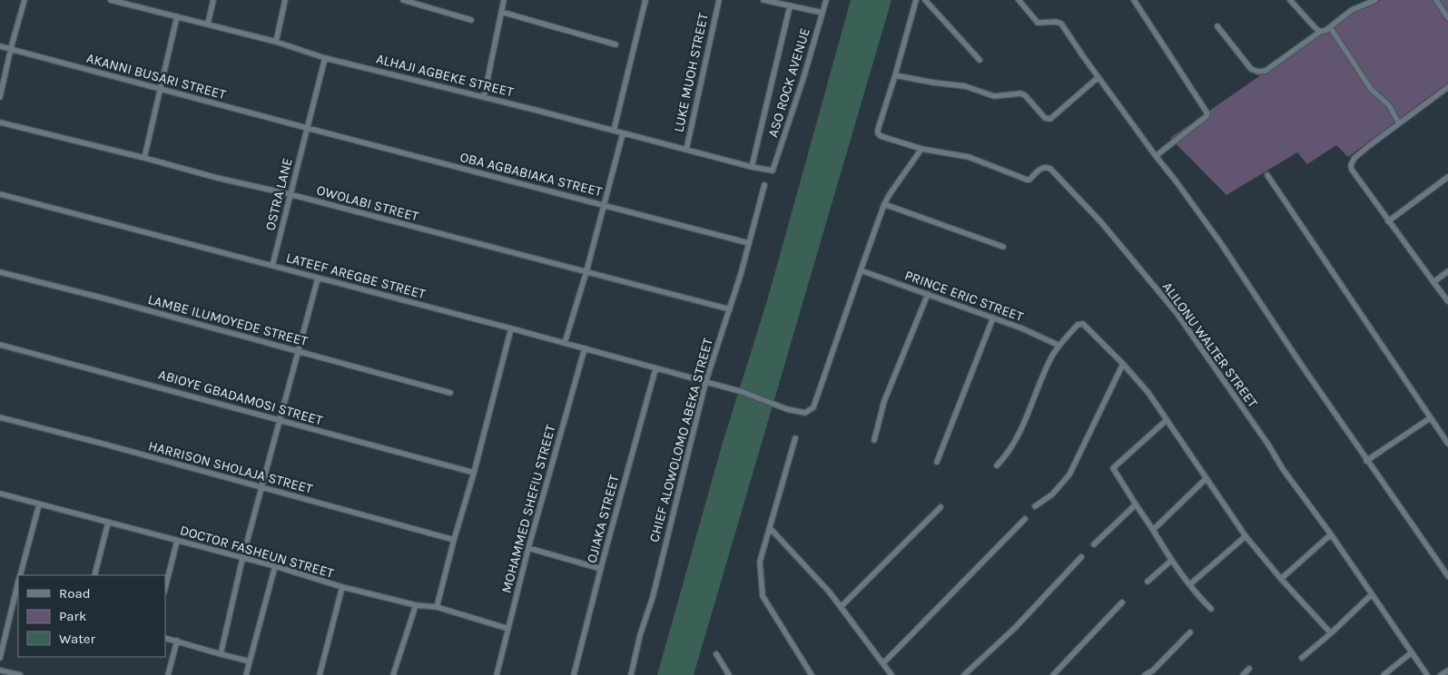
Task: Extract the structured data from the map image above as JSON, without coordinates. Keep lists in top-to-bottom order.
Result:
{
  "streets": {
    "street": [
      "LUKE MUOH STREET",
      "ALHAJI AGBEKE STREET",
      "AKANNI BUSARI STREET",
      "ASO ROCK AVENUE",
      "OBA AGBABIAKA STREET",
      "OSTRA LANE",
      "OWOLABI STREET",
      "LATEEF AREGBE STREET",
      "PRINCE ERIC STREET",
      "LAMBE ILUMOYEDE STREET",
      "ALILONU WALTER STREET",
      "ABIOYE GBADAMOSI STREET",
      "CHIEF ALOWOLOMO ABEKA STREET",
      "HARRISON SHOLAJA STREET",
      "MOHAMMED SHEFIU STREET",
      "OJIAKA STREET",
      "DOCTOR FASHEUN STREET"
    ]
  },
  "crossings": [
    ["LUKE MUOH STREET", "ALHAJI AGBEKE STREET"],
    ["ALHAJI AGBEKE STREET", "ASO ROCK AVENUE"],
    ["ALHAJI AGBEKE STREET", "OSTRA LANE"],
    ["AKANNI BUSARI STREET", "OBA AGBABIAKA STREET"],
    ["AKANNI BUSARI STREET", "OSTRA LANE"],
    ["OBA AGBABIAKA STREET", "OSTRA LANE"],
    ["OBA AGBABIAKA STREET", "CHIEF ALOWOLOMO ABEKA STREET"],
    ["OSTRA LANE", "OWOLABI STREET"],
    ["OSTRA LANE", "LATEEF AREGBE STREET"],
    ["OWOLABI STREET", "CHIEF ALOWOLOMO ABEKA STREET"],
    ["LATEEF AREGBE STREET", "PRINCE ERIC STREET"],
    ["LATEEF AREGBE STREET", "CHIEF ALOWOLOMO ABEKA STREET"],
    ["LATEEF AREGBE STREET", "MOHAMMED SHEFIU STREET"],
    ["LATEEF AREGBE STREET", "OJIAKA STREET"],
    ["MOHAMMED SHEFIU STREET", "DOCTOR FASHEUN STREET"]
  ],
  "legend": ["Road", "Park", "Water"]
}
